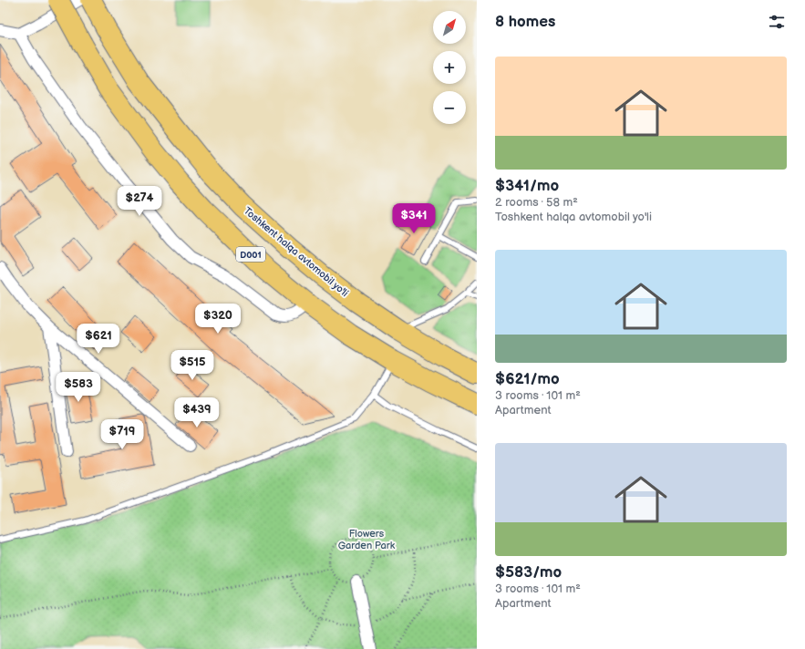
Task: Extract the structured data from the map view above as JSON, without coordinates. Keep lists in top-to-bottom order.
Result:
{
  "streets": {
    "highway": ["Toshkent halqa avtomobil yo'li", "D001"]
  },
  "parks": ["Flowers Garden Park"],
  "north": "top right",
  "page": {
    "heading": "8 homes",
    "map_buttons": ["+", "−"],
    "list": [
      {
        "name": "$341/mo",
        "note": "2 rooms · 58 m² · Toshkent halqa avtomobil yo'li"
      },
      {
        "name": "$621/mo",
        "note": "3 rooms · 101 m² · Apartment"
      },
      {
        "name": "$583/mo",
        "note": "3 rooms · 101 m² · Apartment"
      }
    ],
    "price": [
      "$274",
      "$341",
      "$320",
      "$621",
      "$515",
      "$583",
      "$439",
      "$719"
    ]
  }
}
